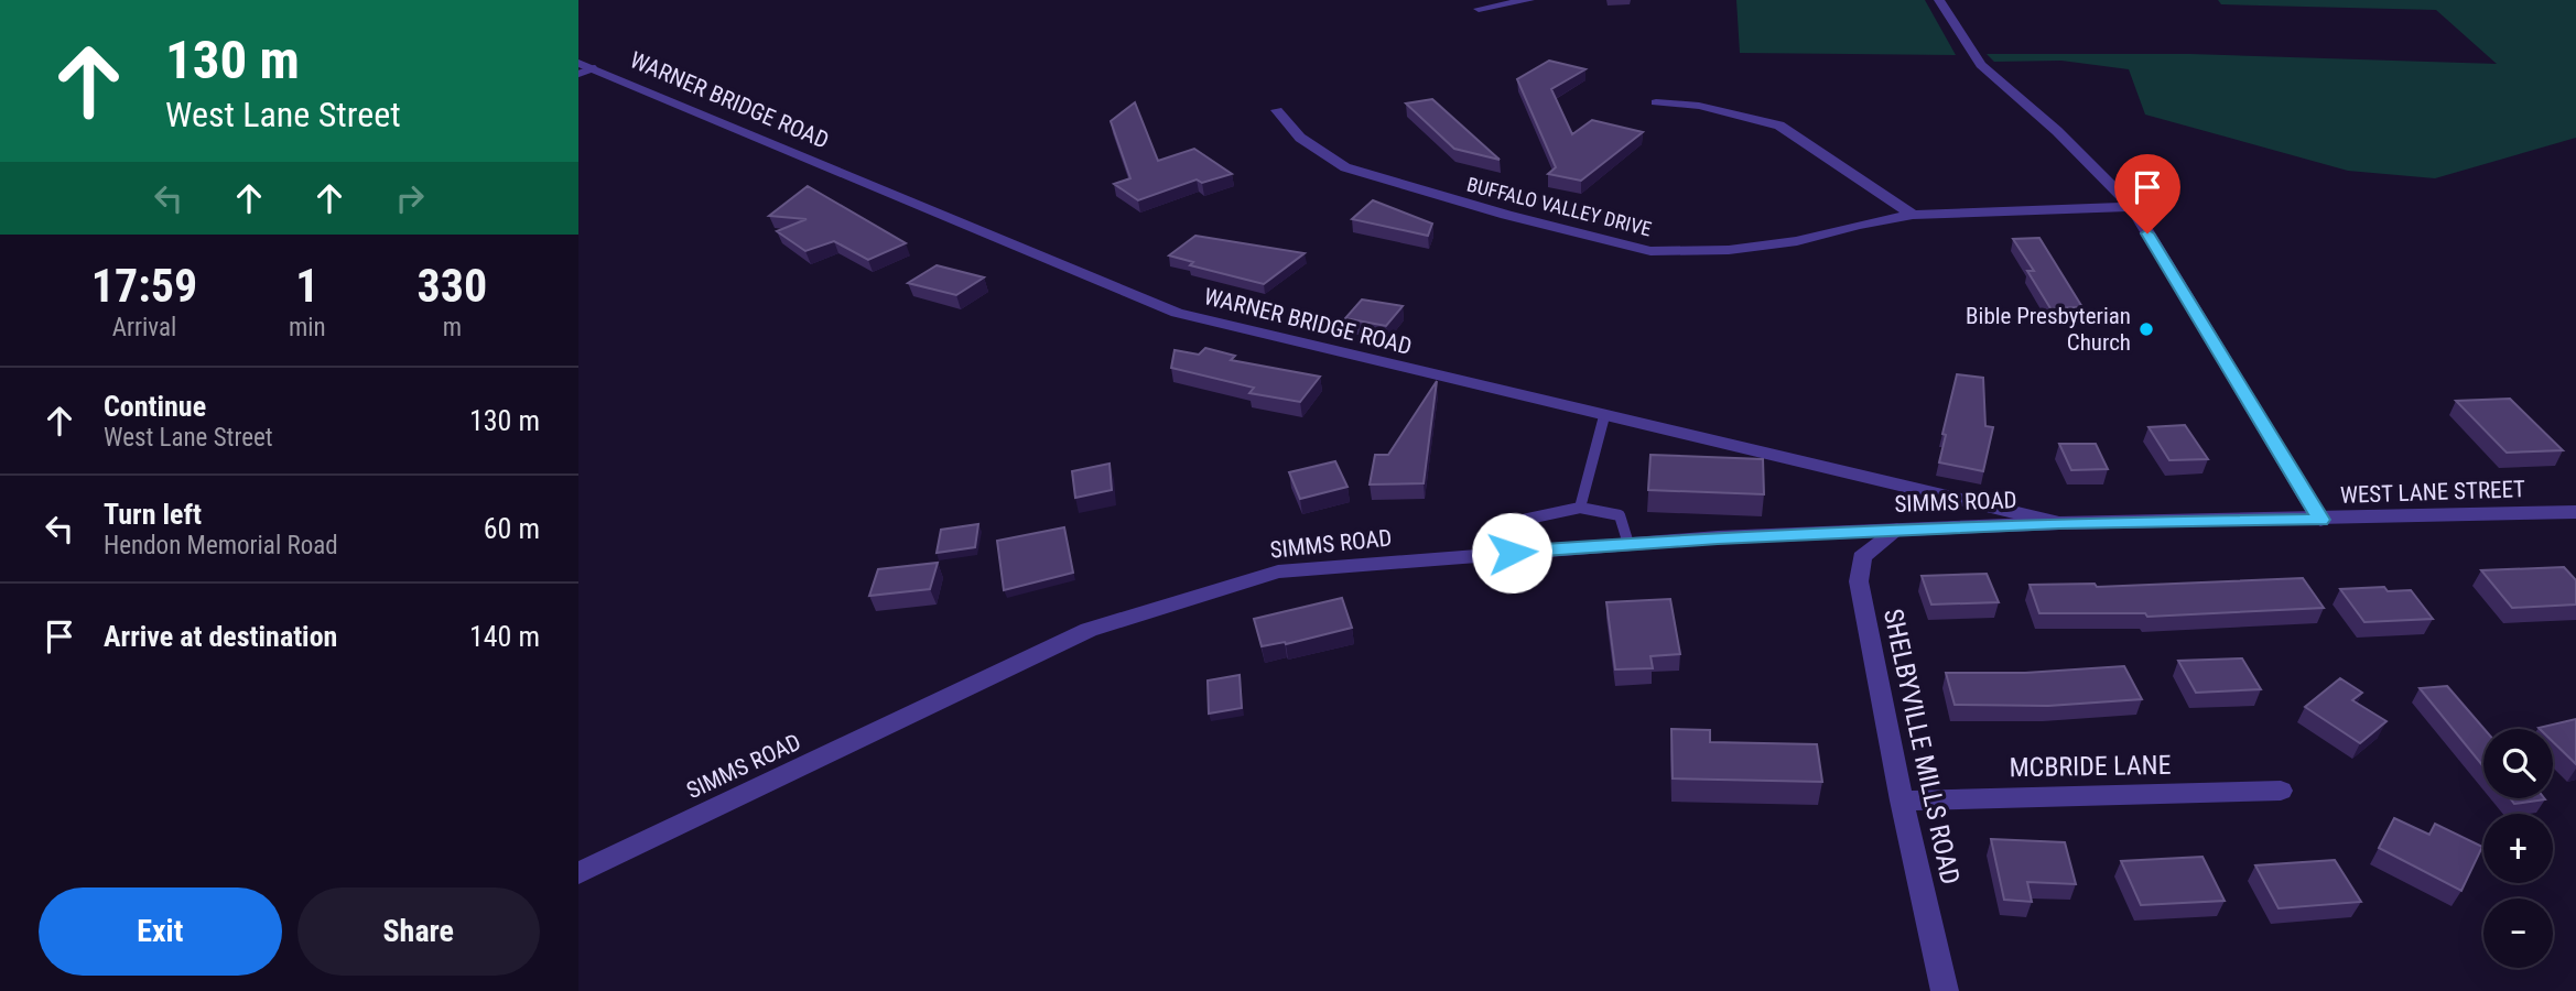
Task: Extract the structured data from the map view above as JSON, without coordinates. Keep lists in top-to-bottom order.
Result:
{
  "streets": {
    "street": [
      "WARNER BRIDGE ROAD",
      "BUFFALO VALLEY DRIVE",
      "WEST LANE STREET",
      "SIMMS ROAD",
      "SHELBYVILLE MILLS ROAD",
      "MCBRIDE LANE"
    ]
  },
  "crossings": [
    ["WARNER BRIDGE ROAD", "WEST LANE STREET"],
    ["WARNER BRIDGE ROAD", "SIMMS ROAD"],
    ["WEST LANE STREET", "SIMMS ROAD"],
    ["SIMMS ROAD", "SHELBYVILLE MILLS ROAD"],
    ["SHELBYVILLE MILLS ROAD", "MCBRIDE LANE"]
  ],
  "places": ["Bible Presbyterian Church"],
  "page": {
    "turn": ["130 m", "West Lane Street"],
    "eta": [
      "17:59",
      "Arrival",
      "1",
      "min",
      "330",
      "m"
    ],
    "list": [
      {
        "name": "Continue",
        "note": "West Lane Street",
        "value": "130 m"
      },
      {
        "name": "Turn left",
        "note": "Hendon Memorial Road",
        "value": "60 m"
      },
      {
        "name": "Arrive at destination",
        "value": "140 m"
      }
    ],
    "map_buttons": ["+", "−"],
    "buttons": ["Exit", "Share"]
  }
}
